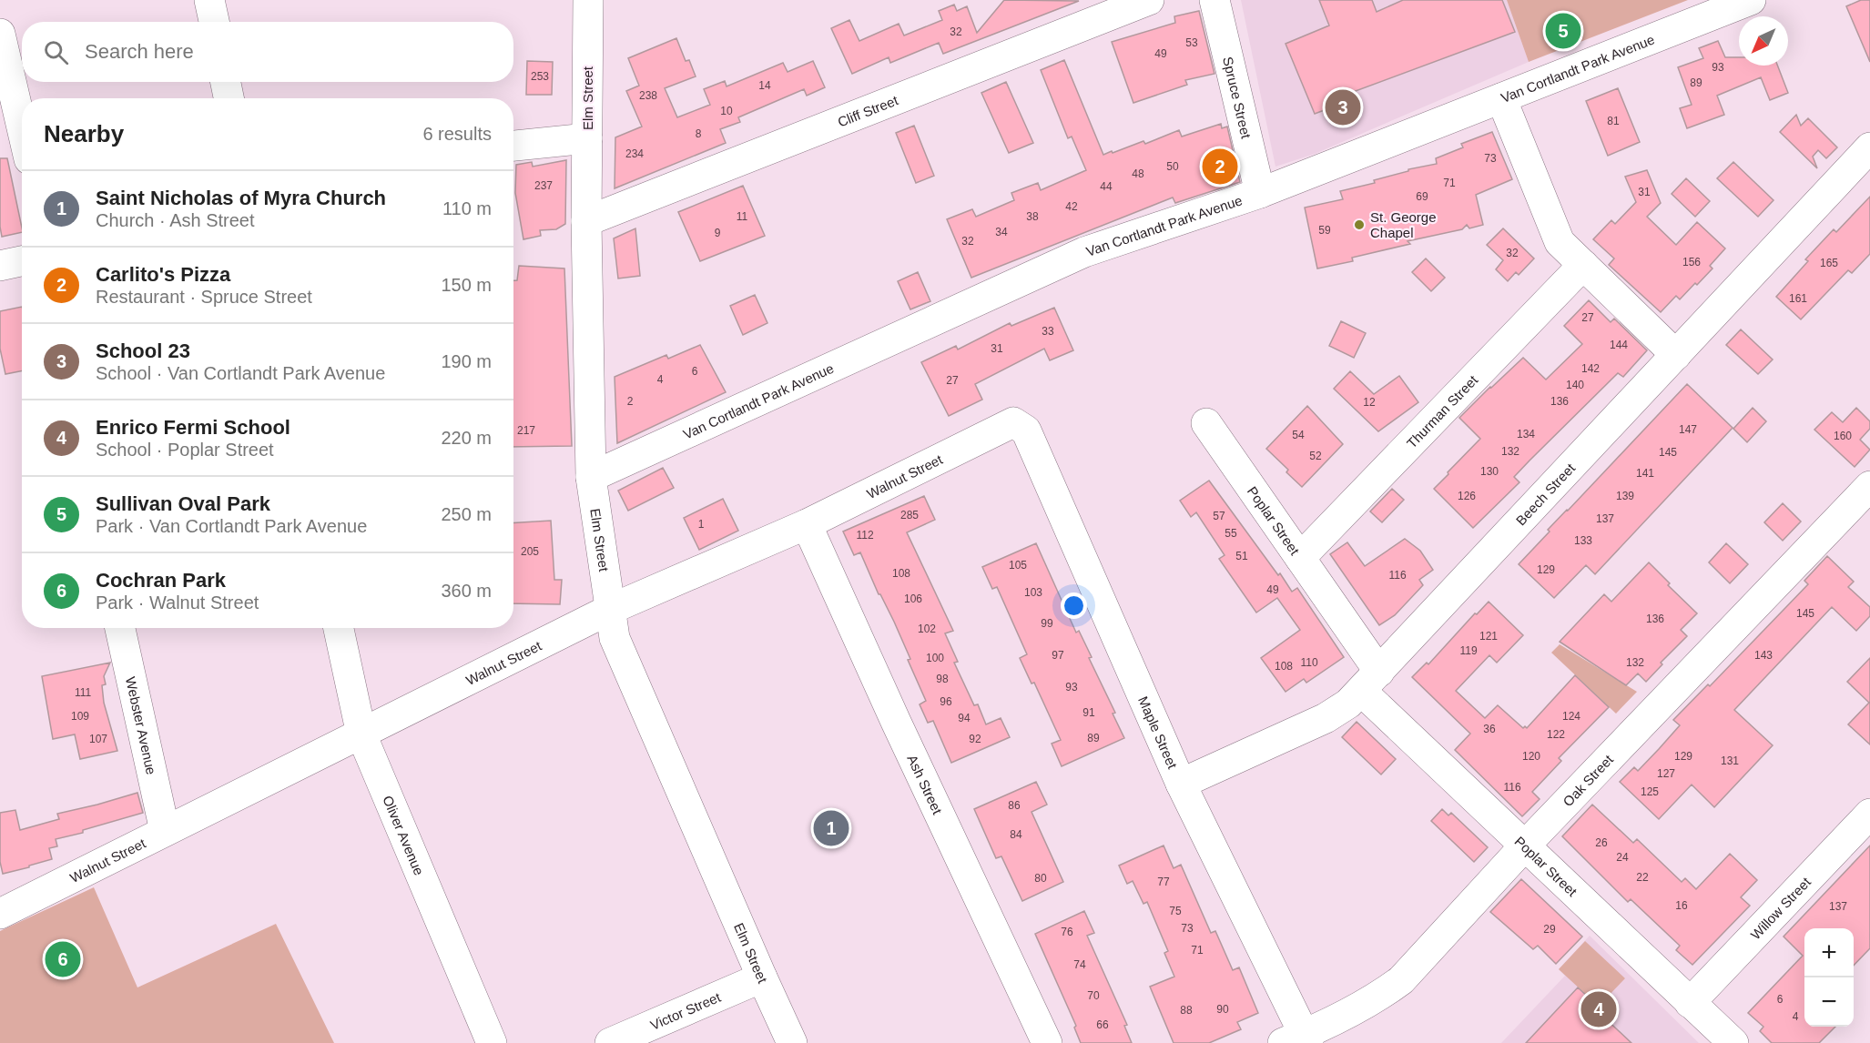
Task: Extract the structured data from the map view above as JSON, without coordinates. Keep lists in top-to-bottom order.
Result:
{
  "streets": {
    "street": [
      "Van Cortlandt Park Avenue",
      "Spruce Street",
      "Elm Street",
      "Cliff Street",
      "Thurman Street",
      "Walnut Street",
      "Beech Street",
      "Poplar Street",
      "Webster Avenue",
      "Maple Street",
      "Oak Street",
      "Ash Street",
      "Oliver Avenue",
      "Willow Street",
      "Victor Street"
    ]
  },
  "crossings": [
    ["Van Cortlandt Park Avenue", "Spruce Street"],
    ["Van Cortlandt Park Avenue", "Elm Street"],
    ["Elm Street", "Cliff Street"],
    ["Elm Street", "Walnut Street"],
    ["Elm Street", "Victor Street"],
    ["Thurman Street", "Poplar Street"],
    ["Walnut Street", "Webster Avenue"],
    ["Walnut Street", "Maple Street"],
    ["Walnut Street", "Ash Street"],
    ["Walnut Street", "Oliver Avenue"],
    ["Beech Street", "Poplar Street"],
    ["Beech Street", "Maple Street"],
    ["Poplar Street", "Oak Street"],
    ["Poplar Street", "Willow Street"],
    ["Maple Street", "Oak Street"]
  ],
  "places": ["St. George Chapel"],
  "house_numbers": [
    "32",
    "53",
    "49",
    "93",
    "253",
    "89",
    "14",
    "238",
    "10",
    "81",
    "8",
    "234",
    "73",
    "50",
    "48",
    "71",
    "237",
    "44",
    "31",
    "69",
    "42",
    "11",
    "38",
    "59",
    "34",
    "9",
    "32",
    "32",
    "156",
    "165",
    "161",
    "27",
    "33",
    "144",
    "31",
    "142",
    "6",
    "4",
    "27",
    "140",
    "2",
    "136",
    "12",
    "147",
    "217",
    "134",
    "54",
    "160",
    "132",
    "145",
    "52",
    "130",
    "141",
    "126",
    "139",
    "285",
    "57",
    "137",
    "1",
    "55",
    "112",
    "133",
    "205",
    "51",
    "105",
    "129",
    "108",
    "116",
    "49",
    "103",
    "106",
    "145",
    "136",
    "99",
    "102",
    "121",
    "119",
    "97",
    "143",
    "100",
    "110",
    "132",
    "108",
    "98",
    "93",
    "111",
    "96",
    "91",
    "109",
    "124",
    "94",
    "36",
    "122",
    "89",
    "107",
    "92",
    "120",
    "129",
    "131",
    "127",
    "116",
    "125",
    "86",
    "84",
    "26",
    "24",
    "22",
    "80",
    "77",
    "16",
    "137",
    "75",
    "73",
    "29",
    "76",
    "71",
    "74",
    "70",
    "6",
    "90",
    "88",
    "4",
    "66"
  ],
  "north": "bottom left",
  "page": {
    "pins": [
      "5",
      "3",
      "2",
      "1",
      "6",
      "4"
    ],
    "search": "Search here",
    "heading": ["Nearby", "6 results"],
    "list": [
      {
        "mark": "1",
        "name": "Saint Nicholas of Myra Church",
        "note": "Church · Ash Street",
        "value": "110 m"
      },
      {
        "mark": "2",
        "name": "Carlito's Pizza",
        "note": "Restaurant · Spruce Street",
        "value": "150 m"
      },
      {
        "mark": "3",
        "name": "School 23",
        "note": "School · Van Cortlandt Park Avenue",
        "value": "190 m"
      },
      {
        "mark": "4",
        "name": "Enrico Fermi School",
        "note": "School · Poplar Street",
        "value": "220 m"
      },
      {
        "mark": "5",
        "name": "Sullivan Oval Park",
        "note": "Park · Van Cortlandt Park Avenue",
        "value": "250 m"
      },
      {
        "mark": "6",
        "name": "Cochran Park",
        "note": "Park · Walnut Street",
        "value": "360 m"
      }
    ],
    "map_buttons": ["+", "−"]
  }
}
